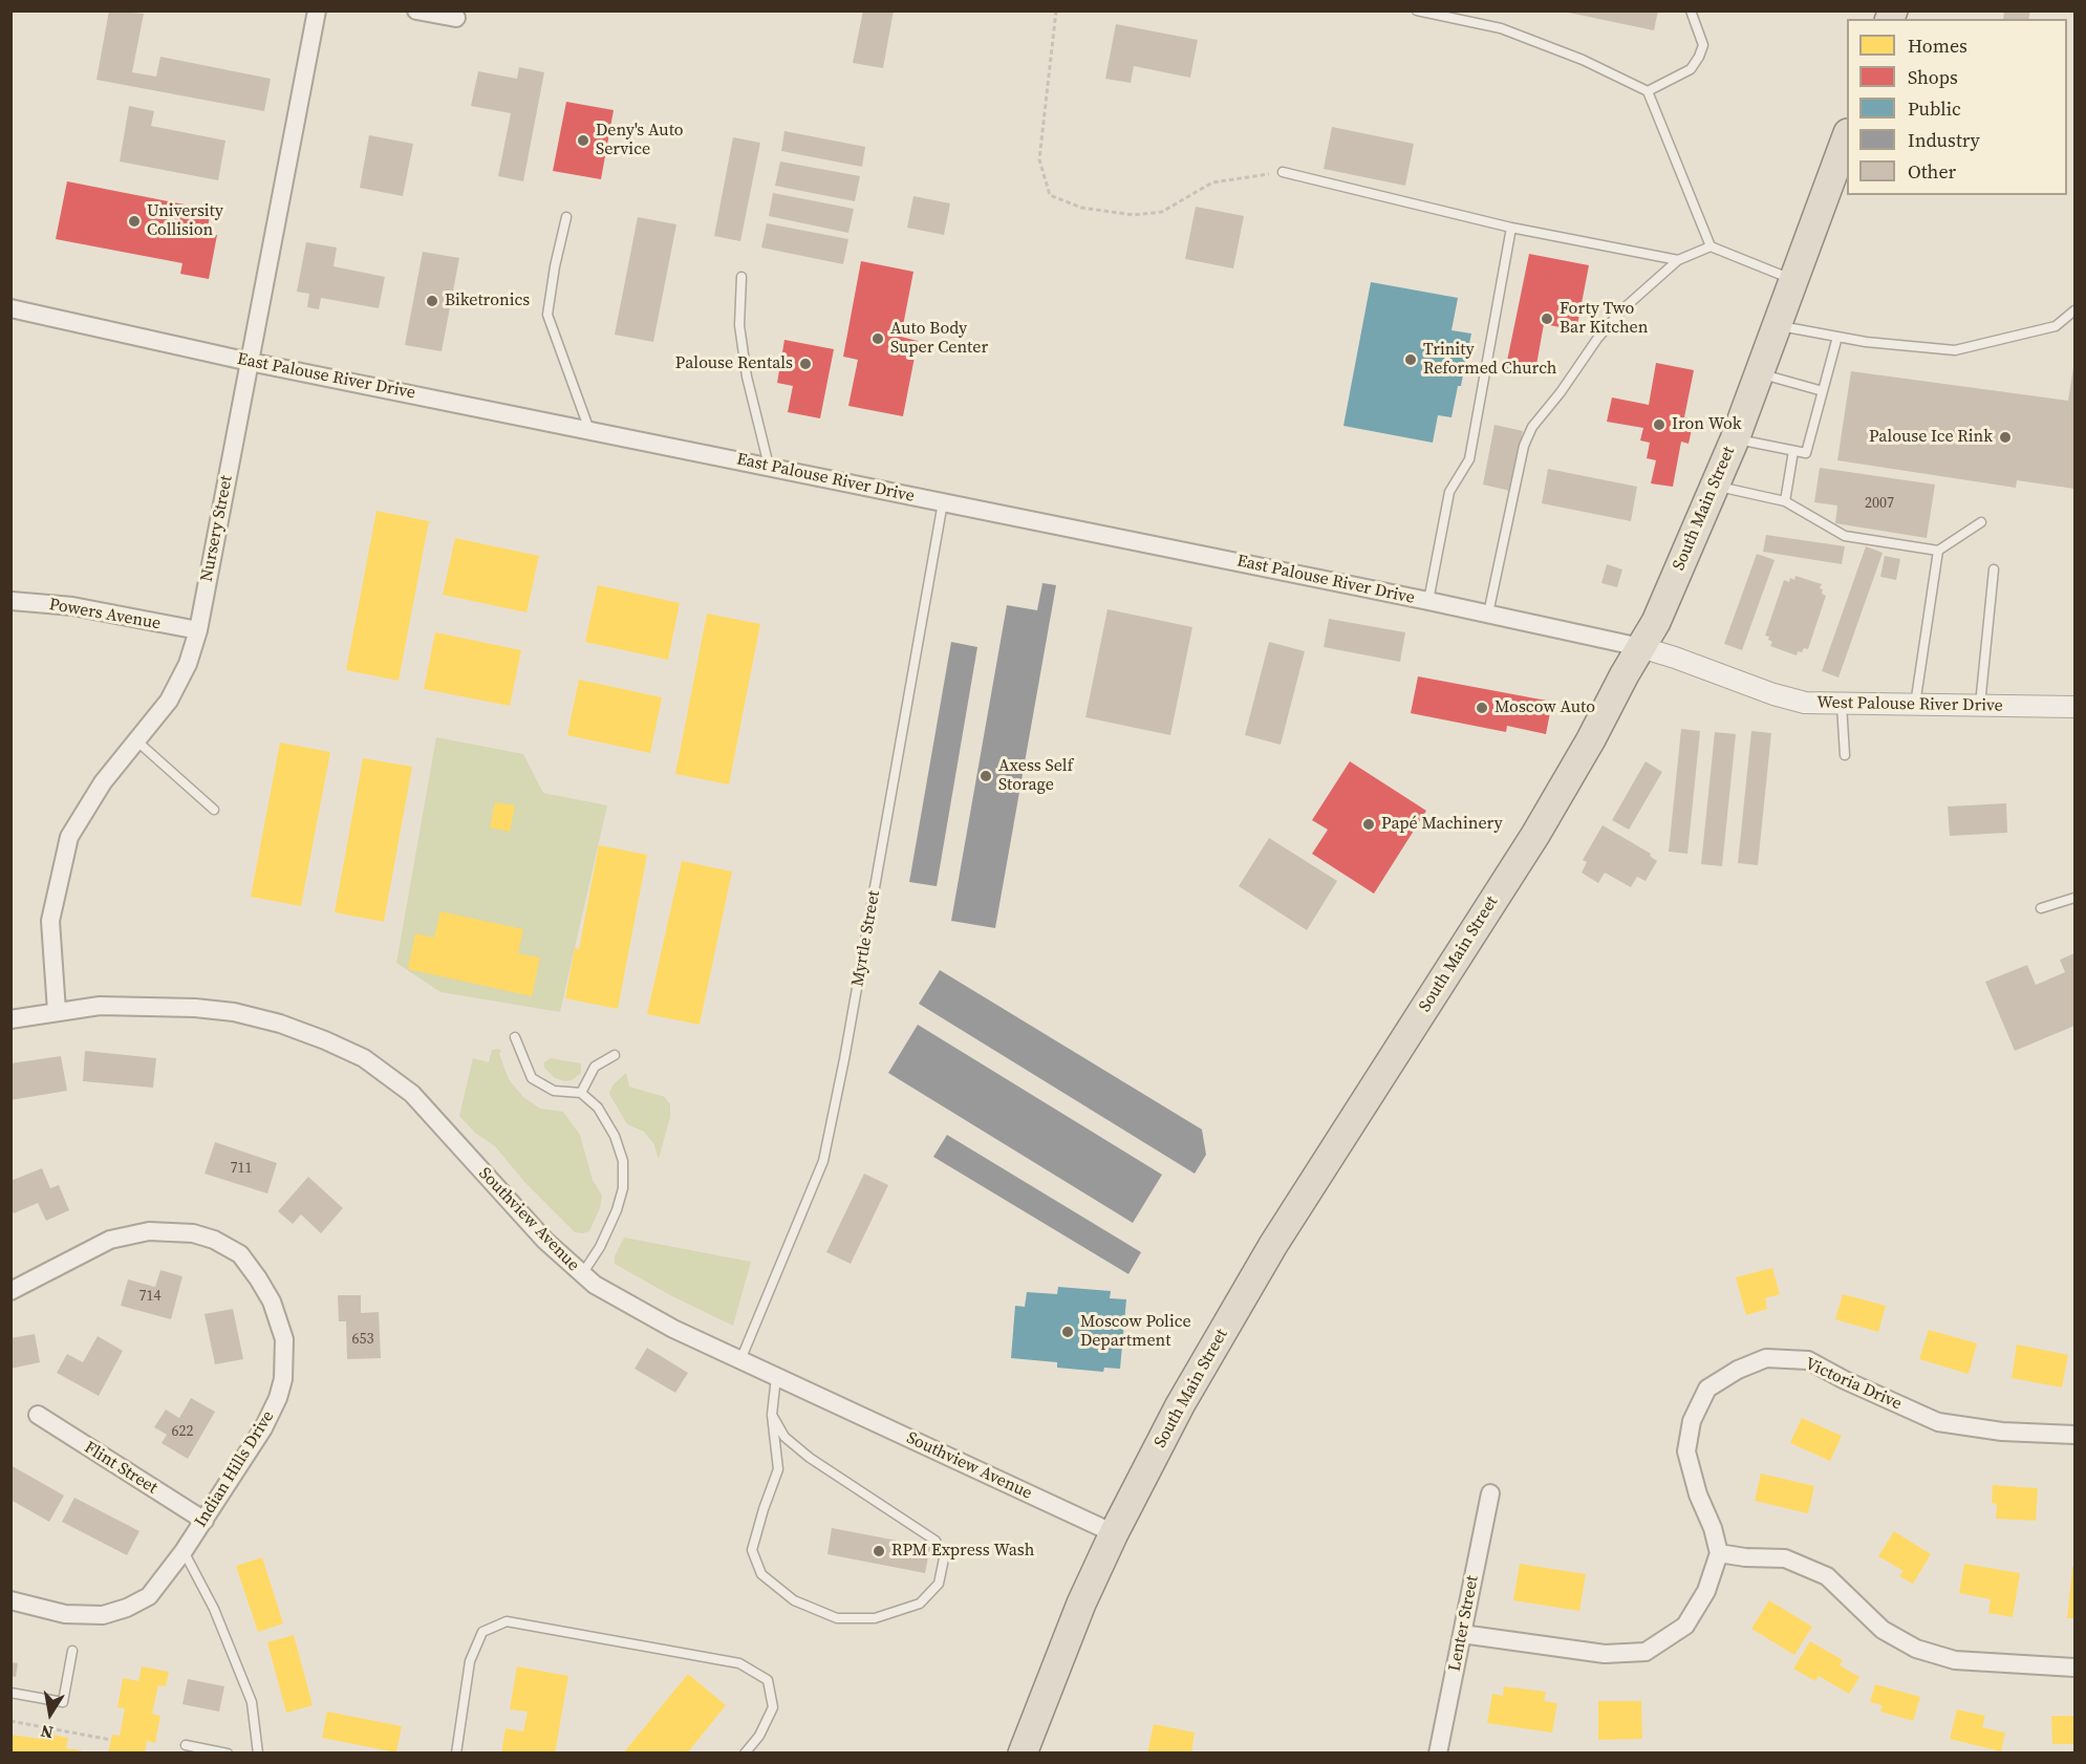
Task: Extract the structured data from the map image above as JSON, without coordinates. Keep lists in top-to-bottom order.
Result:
{
  "streets": {
    "highway": ["South Main Street"],
    "street": [
      "East Palouse River Drive",
      "Nursery Street",
      "Powers Avenue",
      "West Palouse River Drive",
      "Southview Avenue",
      "Victoria Drive",
      "Flint Street",
      "Indian Hills Drive",
      "Lenter Street"
    ],
    "lane": ["Myrtle Street"]
  },
  "crossings": [
    ["East Palouse River Drive", "South Main Street"],
    ["East Palouse River Drive", "Nursery Street"],
    ["East Palouse River Drive", "West Palouse River Drive"],
    ["East Palouse River Drive", "Myrtle Street"],
    ["South Main Street", "West Palouse River Drive"],
    ["South Main Street", "Southview Avenue"],
    ["Nursery Street", "Powers Avenue"],
    ["Nursery Street", "Southview Avenue"],
    ["Myrtle Street", "Southview Avenue"],
    ["Flint Street", "Indian Hills Drive"]
  ],
  "places": [
    "Deny's Auto Service",
    "University Collision",
    "Biketronics",
    "Forty Two Bar Kitchen",
    "Auto Body Super Center",
    "Trinity Reformed Church",
    "Palouse Rentals",
    "Iron Wok",
    "Palouse Ice Rink",
    "Moscow Auto",
    "Axess Self Storage",
    "Papé Machinery",
    "Moscow Police Department",
    "RPM Express Wash"
  ],
  "house_numbers": [
    "2007",
    "711",
    "714",
    "653",
    "622"
  ],
  "legend": [
    "Homes",
    "Shops",
    "Public",
    "Industry",
    "Other"
  ],
  "north": "bottom"
}
